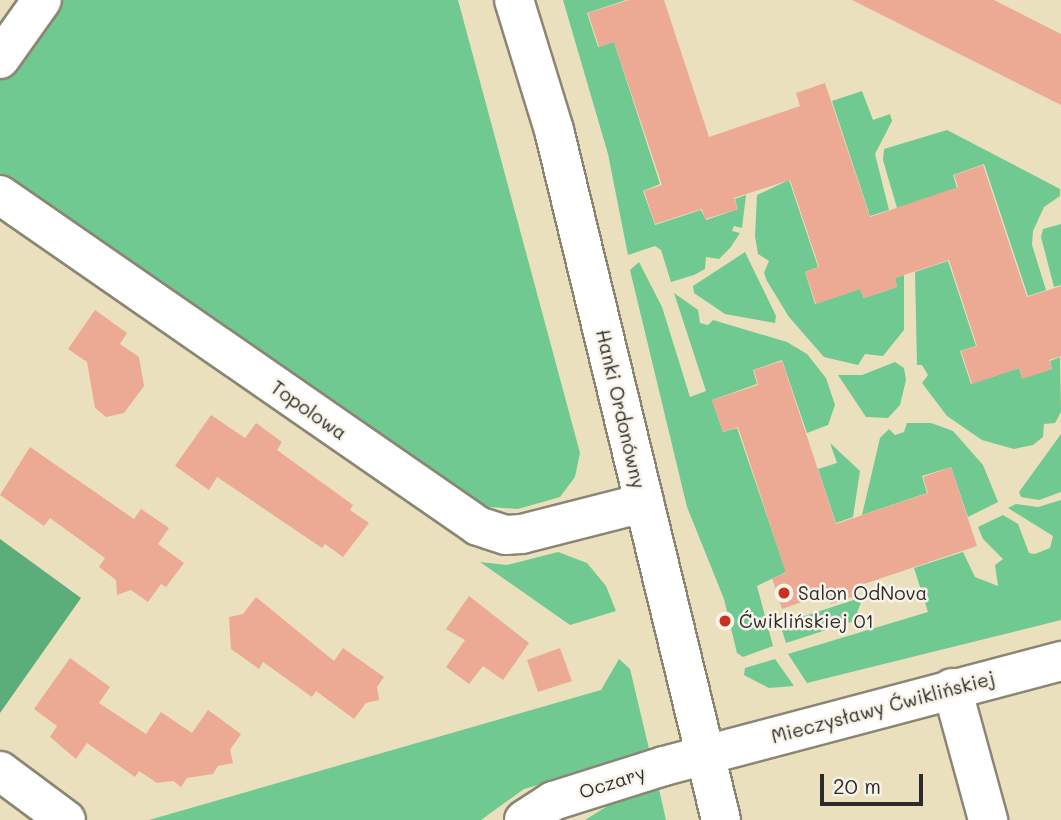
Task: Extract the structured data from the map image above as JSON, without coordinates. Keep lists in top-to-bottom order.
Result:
{
  "streets": {
    "street": [
      "Hanki Ordonówny",
      "Topolowa",
      "Mieczysławy Ćwiklińskiej",
      "Oczary"
    ]
  },
  "crossings": [
    ["Hanki Ordonówny", "Topolowa"],
    ["Hanki Ordonówny", "Mieczysławy Ćwiklińskiej"],
    ["Hanki Ordonówny", "Oczary"],
    ["Mieczysławy Ćwiklińskiej", "Oczary"]
  ],
  "places": ["Salon OdNova", "Ćwiklińskiej 01"],
  "scale_bar": "20 m"
}
